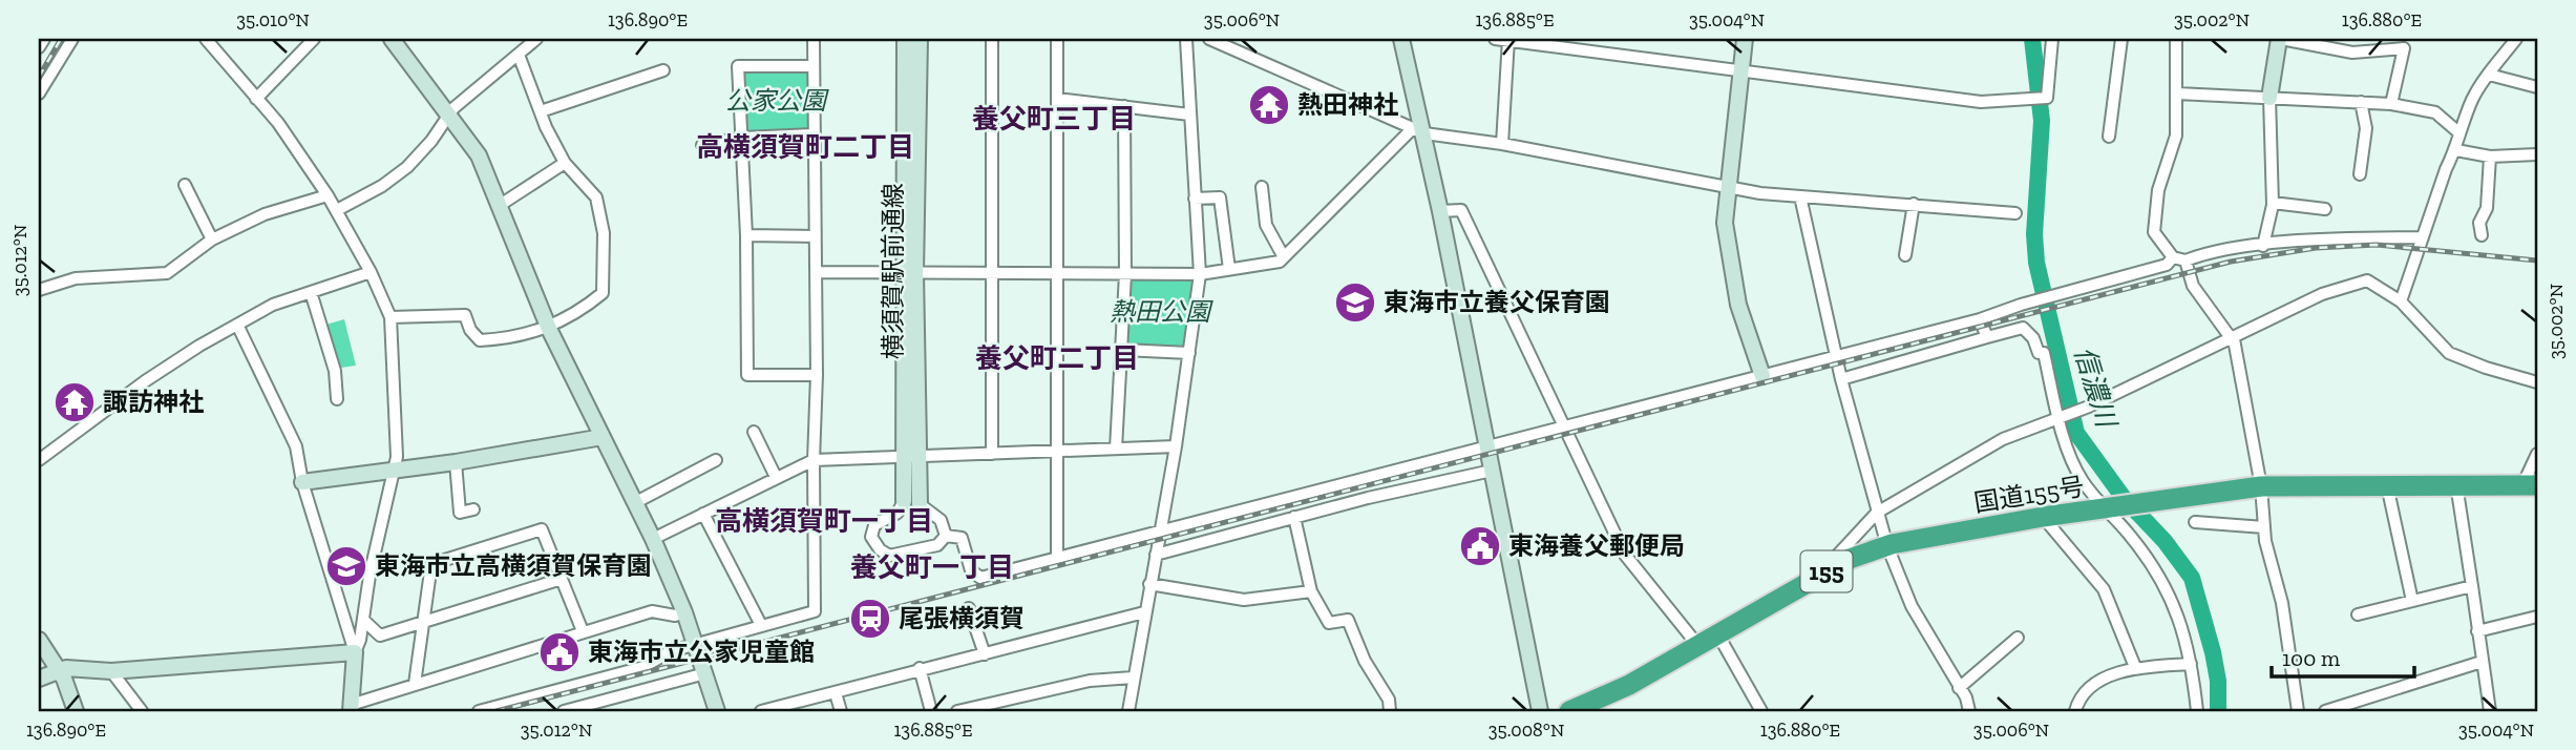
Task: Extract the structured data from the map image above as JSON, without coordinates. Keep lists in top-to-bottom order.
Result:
{
  "streets": {
    "highway": ["国道155号", "155"],
    "street": ["横須賀駅前通線"]
  },
  "districts": [
    "養父町三丁目",
    "高横須賀町二丁目",
    "養父町二丁目",
    "高横須賀町一丁目",
    "養父町一丁目"
  ],
  "water": ["信濃川"],
  "parks": ["公家公園", "熱田公園"],
  "places": {
    "temple": ["熱田神社", "諏訪神社"],
    "school or university": ["東海市立養父保育園", "東海市立高横須賀保育園"],
    "public building": ["東海養父郵便局", "東海市立公家児童館"],
    "station": ["尾張横須賀"]
  },
  "scale_bar": "100 m",
  "coordinates": [
    "35.010°N",
    "136.890°E",
    "35.006°N",
    "136.885°E",
    "35.004°N",
    "35.002°N",
    "136.880°E",
    "35.012°N",
    "35.008°N"
  ]
}
